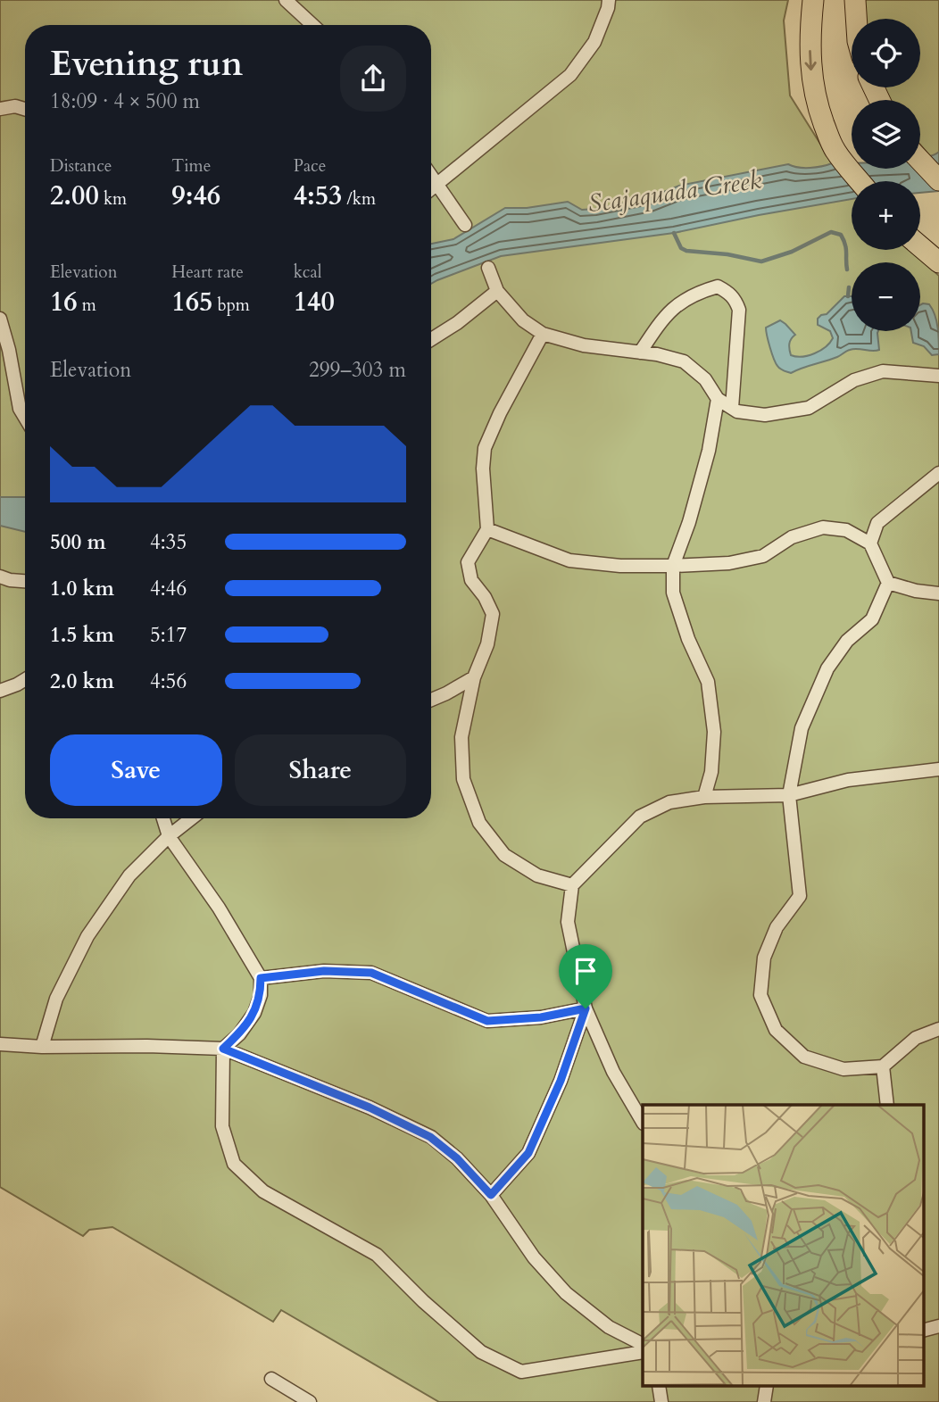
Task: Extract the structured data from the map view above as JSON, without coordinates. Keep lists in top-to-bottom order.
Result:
{
  "water": ["Scajaquada Creek"],
  "page": {
    "map_buttons": ["+", "−"],
    "heading": ["Evening run", "18:09 · 4 × 500 m"],
    "stats": [
      ["Distance", "2.00 km"],
      ["Time", "9:46"],
      ["Pace", "4:53 /km"],
      ["Elevation", "16 m"],
      ["Heart rate", "165 bpm"],
      ["kcal", "140"]
    ],
    "chart": ["Elevation", "299–303 m"],
    "list": [
      {
        "name": "500 m",
        "note": "4:35"
      },
      {
        "name": "1.0 km",
        "note": "4:46"
      },
      {
        "name": "1.5 km",
        "note": "5:17"
      },
      {
        "name": "2.0 km",
        "note": "4:56"
      }
    ],
    "buttons": ["Save", "Share"]
  }
}
